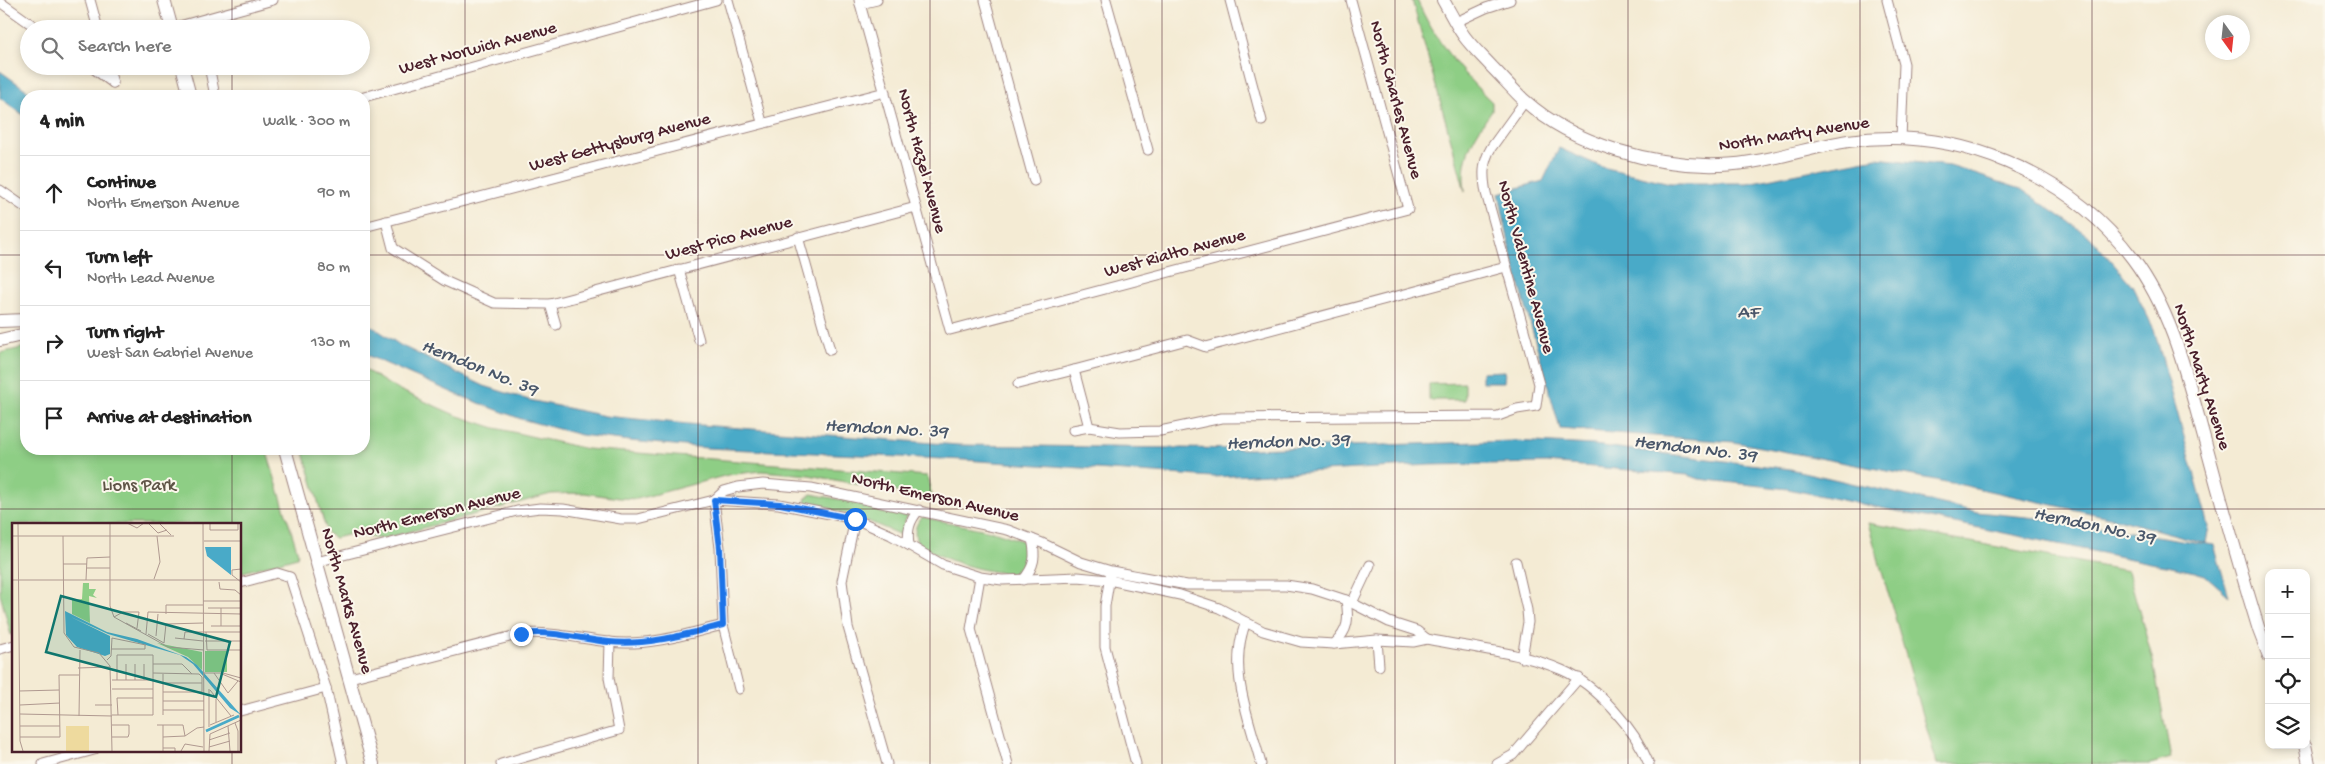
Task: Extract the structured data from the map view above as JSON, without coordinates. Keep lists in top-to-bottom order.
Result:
{
  "streets": {
    "street": [
      "West Norwich Avenue",
      "North Charles Avenue",
      "North Marty Avenue",
      "West Gettysburg Avenue",
      "North Hazel Avenue",
      "West Pico Avenue",
      "West Rialto Avenue",
      "North Valentine Avenue",
      "North Emerson Avenue",
      "North Marks Avenue"
    ]
  },
  "crossings": [
    ["North Charles Avenue", "West Rialto Avenue"],
    ["North Marty Avenue", "North Valentine Avenue"],
    ["West Gettysburg Avenue", "North Hazel Avenue"],
    ["West Gettysburg Avenue", "West Pico Avenue"],
    ["North Hazel Avenue", "West Pico Avenue"],
    ["North Hazel Avenue", "West Rialto Avenue"],
    ["North Emerson Avenue", "North Marks Avenue"]
  ],
  "water": ["AF", "Herndon No. 39"],
  "parks": ["Lions Park"],
  "north": "bottom",
  "page": {
    "search": "Search here",
    "heading": ["4 min", "Walk · 300 m"],
    "list": [
      ["Continue", "North Emerson Avenue", "90 m"],
      ["Turn left", "North Lead Avenue", "80 m"],
      ["Turn right", "West San Gabriel Avenue", "130 m"],
      "Arrive at destination"
    ],
    "map_buttons": ["+", "−"]
  }
}
